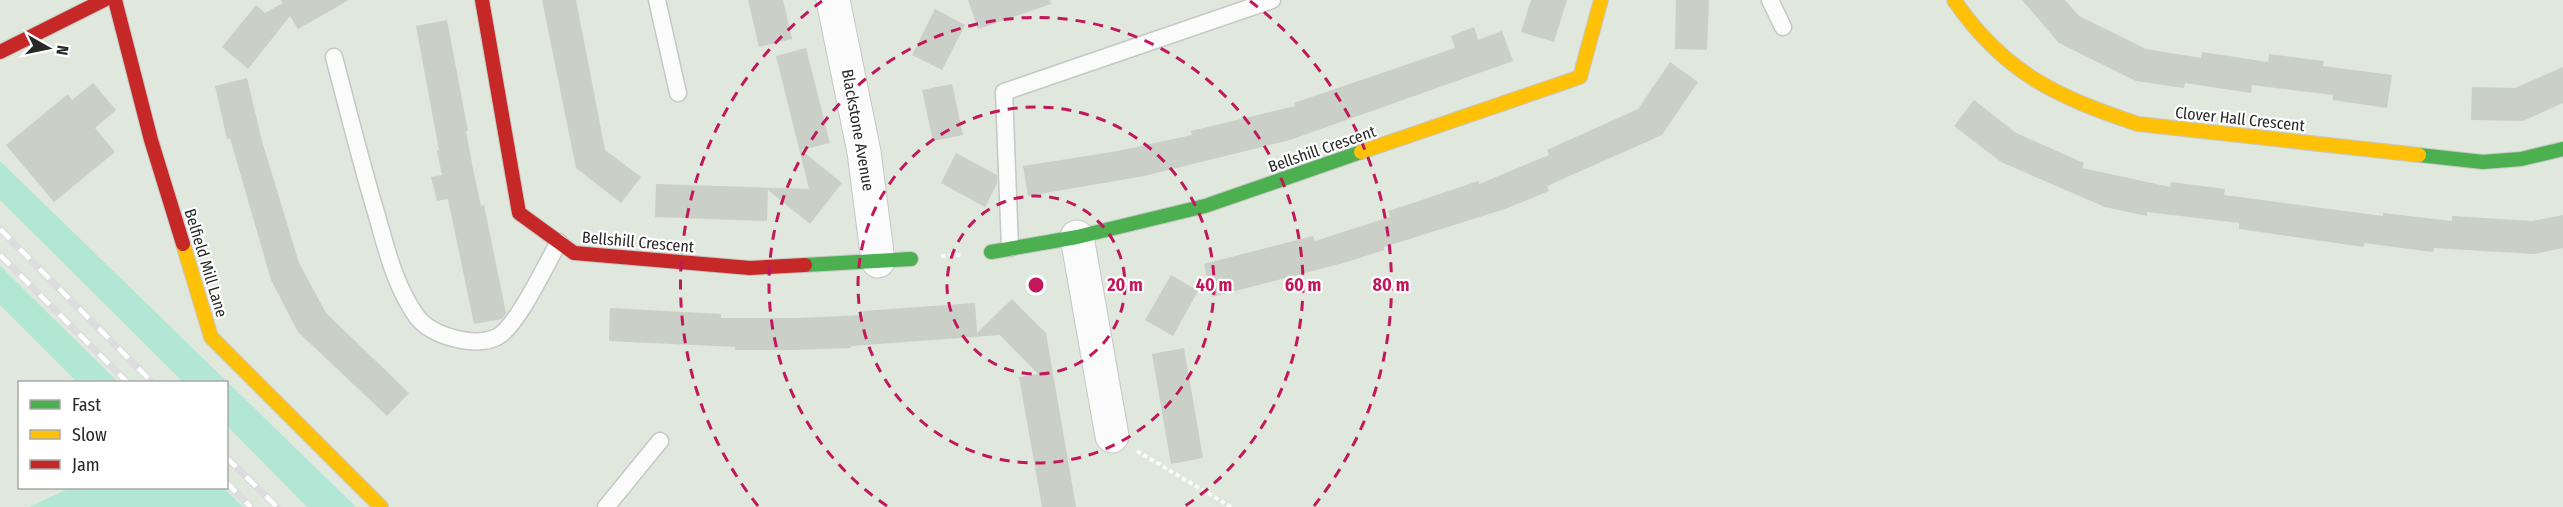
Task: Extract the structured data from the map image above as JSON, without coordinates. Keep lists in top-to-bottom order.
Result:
{
  "streets": {
    "street": [
      "Clover Hall Crescent",
      "Blackstone Avenue",
      "Bellshill Crescent",
      "Belfield Mill Lane"
    ]
  },
  "crossings": [
    ["Blackstone Avenue", "Bellshill Crescent"]
  ],
  "legend": ["Fast", "Slow", "Jam"],
  "north": "right",
  "rings": [
    "20 m",
    "40 m",
    "60 m",
    "80 m"
  ]
}
